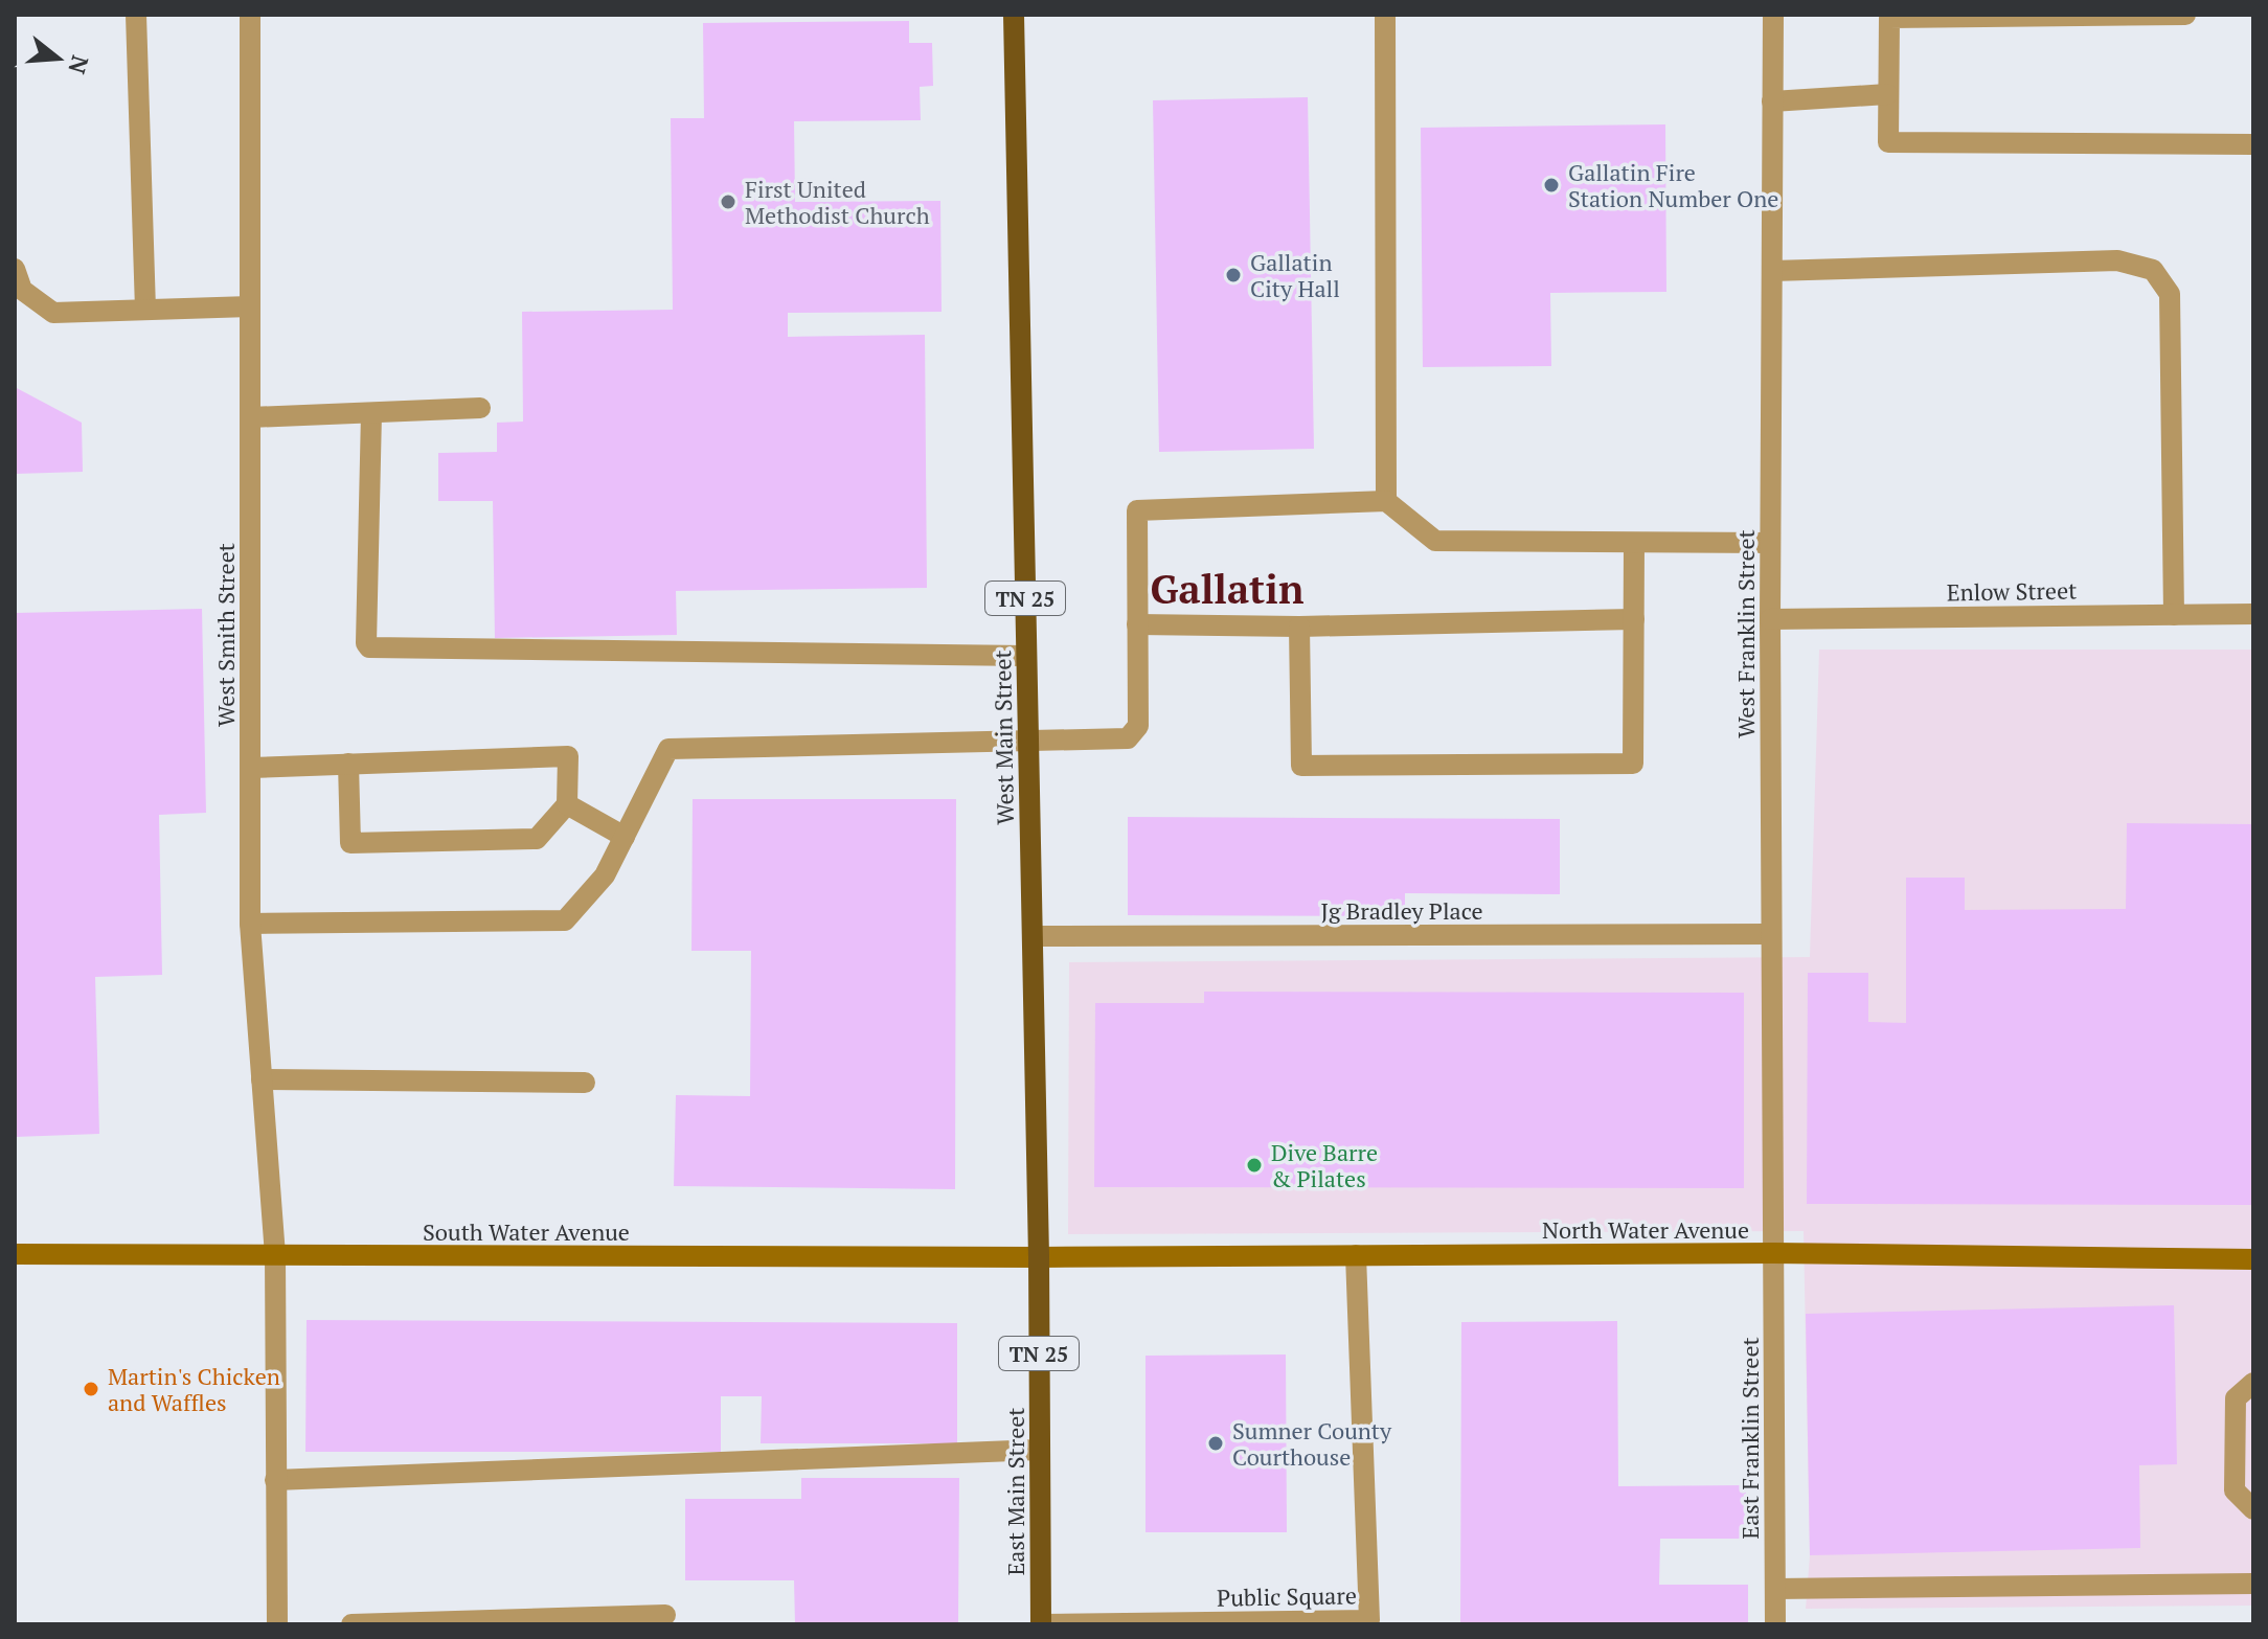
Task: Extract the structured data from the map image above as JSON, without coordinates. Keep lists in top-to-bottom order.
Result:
{
  "streets": {
    "main road": [
      "TN 25",
      "West Main Street",
      "North Water Avenue",
      "South Water Avenue",
      "East Main Street"
    ],
    "street": [
      "Enlow Street",
      "West Franklin Street",
      "West Smith Street",
      "Jg Bradley Place",
      "East Franklin Street",
      "Public Square"
    ]
  },
  "crossings": [
    ["Enlow Street", "West Franklin Street"],
    ["West Franklin Street", "Jg Bradley Place"],
    ["West Franklin Street", "North Water Avenue"],
    ["West Franklin Street", "East Franklin Street"],
    ["West Smith Street", "South Water Avenue"],
    ["West Main Street", "Jg Bradley Place"],
    ["West Main Street", "North Water Avenue"],
    ["West Main Street", "South Water Avenue"],
    ["West Main Street", "East Main Street"],
    ["North Water Avenue", "South Water Avenue"],
    ["North Water Avenue", "East Franklin Street"],
    ["North Water Avenue", "East Main Street"],
    ["North Water Avenue", "Public Square"],
    ["South Water Avenue", "East Main Street"],
    ["East Main Street", "Public Square"]
  ],
  "districts": ["Gallatin"],
  "places": [
    "Gallatin Fire Station Number One",
    "First United Methodist Church",
    "Gallatin City Hall",
    "Dive Barre & Pilates",
    "Martin's Chicken and Waffles",
    "Sumner County Courthouse"
  ],
  "north": "right"
}
